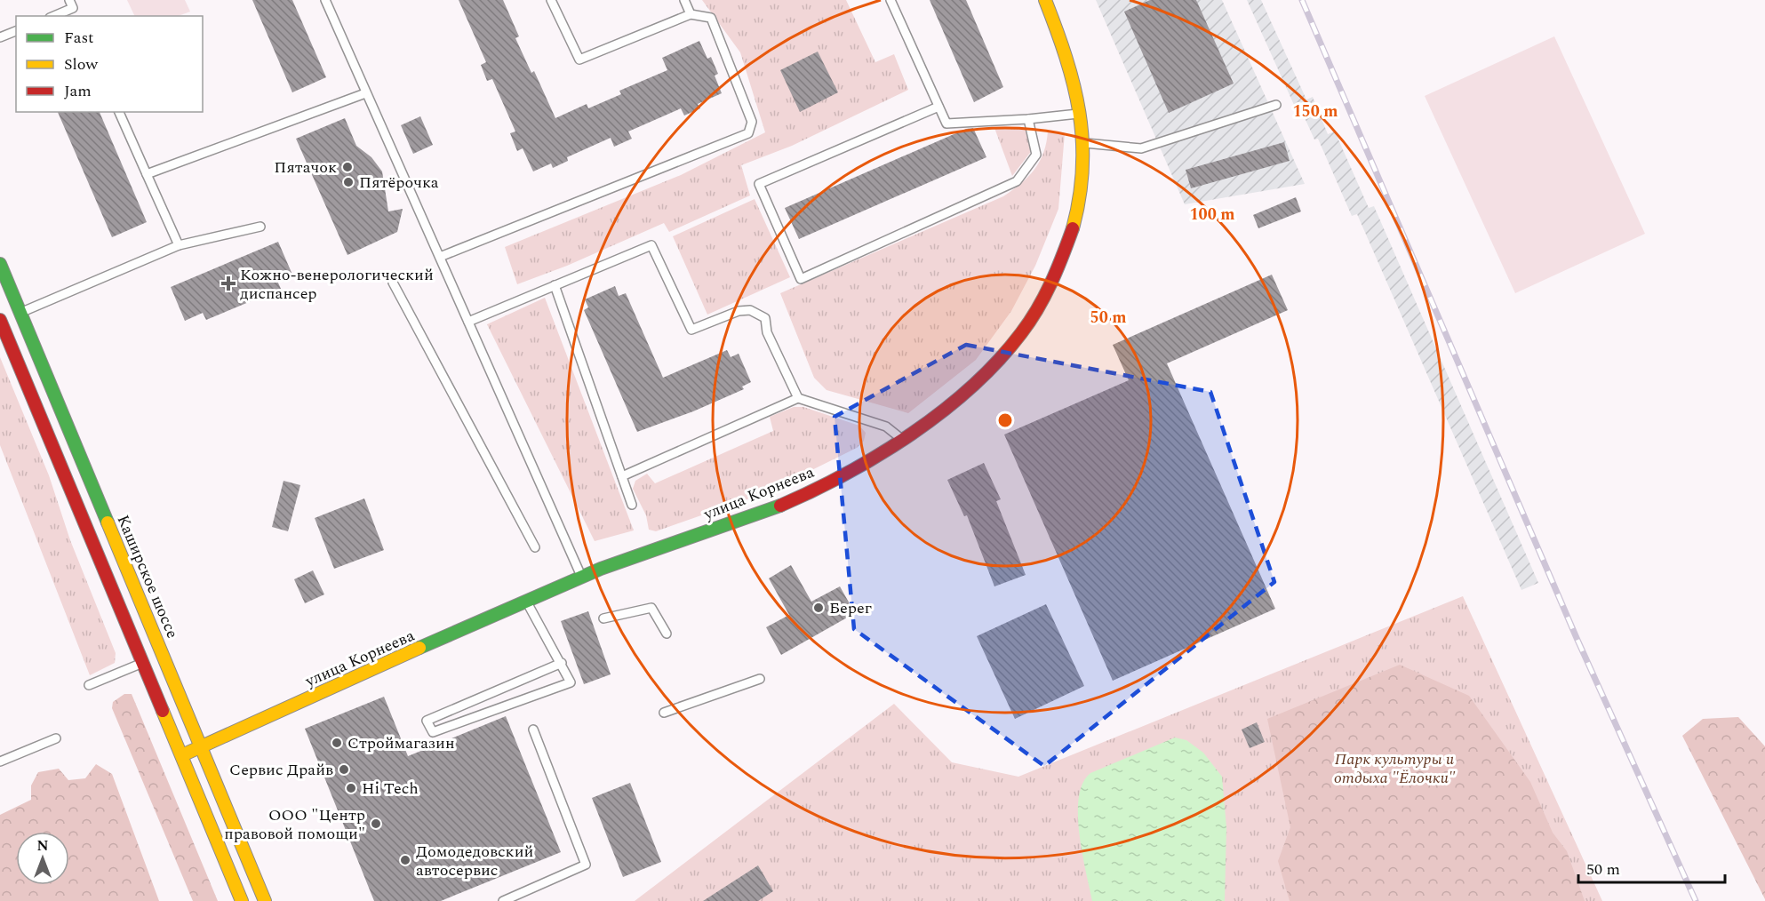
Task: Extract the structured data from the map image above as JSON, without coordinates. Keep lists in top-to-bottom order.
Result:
{
  "streets": {
    "main road": ["улица Корнеева", "Каширское шоссе"]
  },
  "crossings": [
    ["улица Корнеева", "Каширское шоссе"]
  ],
  "parks": ["Парк культуры и отдыха \"Ёлочки\""],
  "places": {
    "other": [
      "Пятачок",
      "Пятёрочка",
      "Берег",
      "Строймагазин",
      "Сервис Драйв",
      "Hi Tech",
      "ООО \"Центр правовой помощи\"",
      "Домодедовский автосервис"
    ],
    "health": ["Кожно-венерологический диспансер"]
  },
  "legend": ["Fast", "Slow", "Jam"],
  "scale_bar": "50 m",
  "north": "top",
  "rings": ["150 m", "100 m", "50 m"]
}
